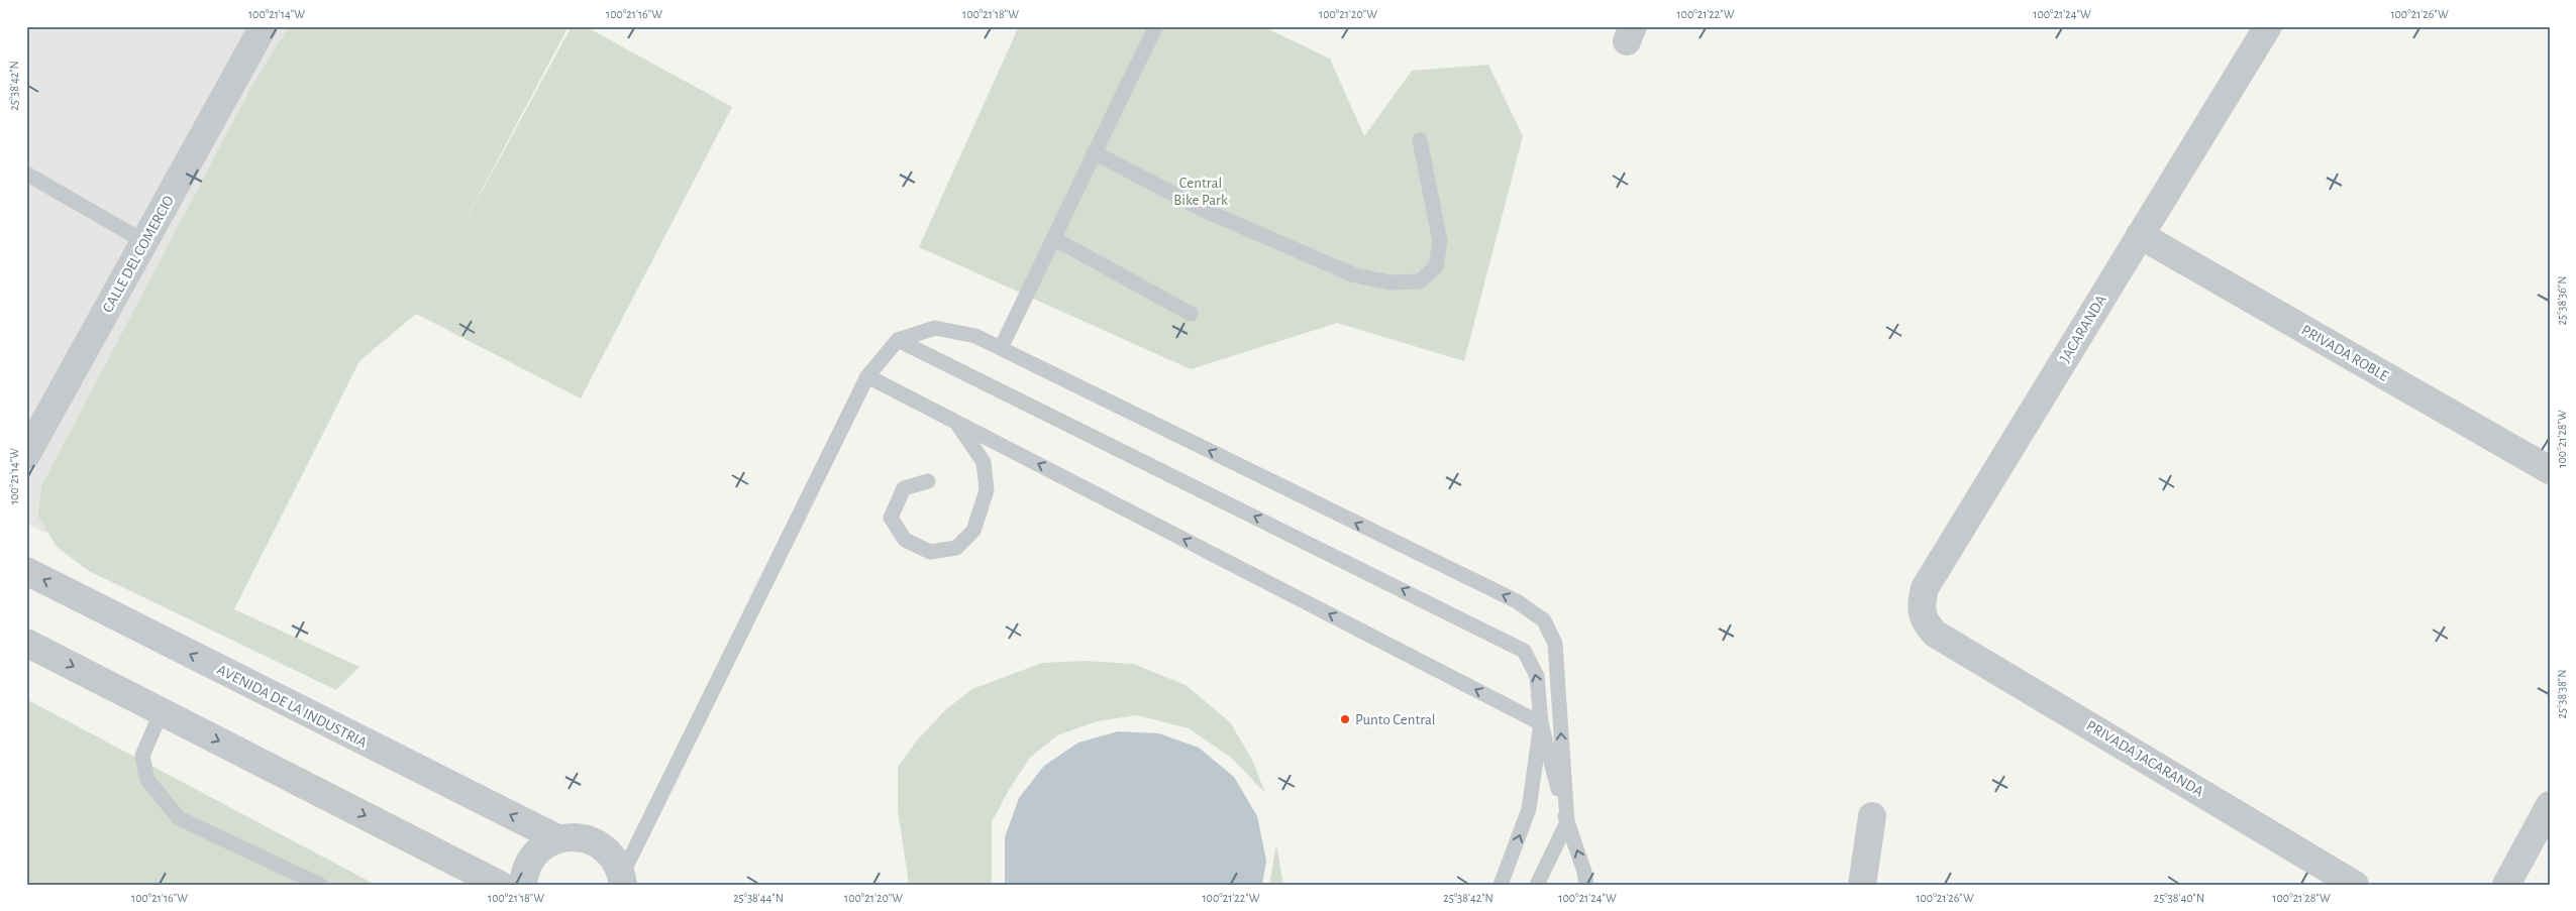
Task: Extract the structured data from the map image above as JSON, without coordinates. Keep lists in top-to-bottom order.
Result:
{
  "streets": {
    "street": [
      "CALLE DEL COMERCIO",
      "JACARANDA",
      "PRIVADA ROBLE",
      "AVENIDA DE LA INDUSTRIA",
      "PRIVADA JACARANDA"
    ]
  },
  "crossings": [
    ["JACARANDA", "PRIVADA ROBLE"],
    ["JACARANDA", "PRIVADA JACARANDA"]
  ],
  "parks": ["Central Bike Park"],
  "places": ["Punto Central"],
  "coordinates": [
    "100°21'14\"W",
    "100°21'16\"W",
    "100°21'18\"W",
    "100°21'20\"W",
    "100°21'22\"W",
    "100°21'24\"W",
    "100°21'26\"W",
    "25°38'42\"N",
    "25°38'36\"N",
    "100°21'28\"W",
    "25°38'38\"N",
    "25°38'44\"N",
    "25°38'40\"N"
  ]
}
